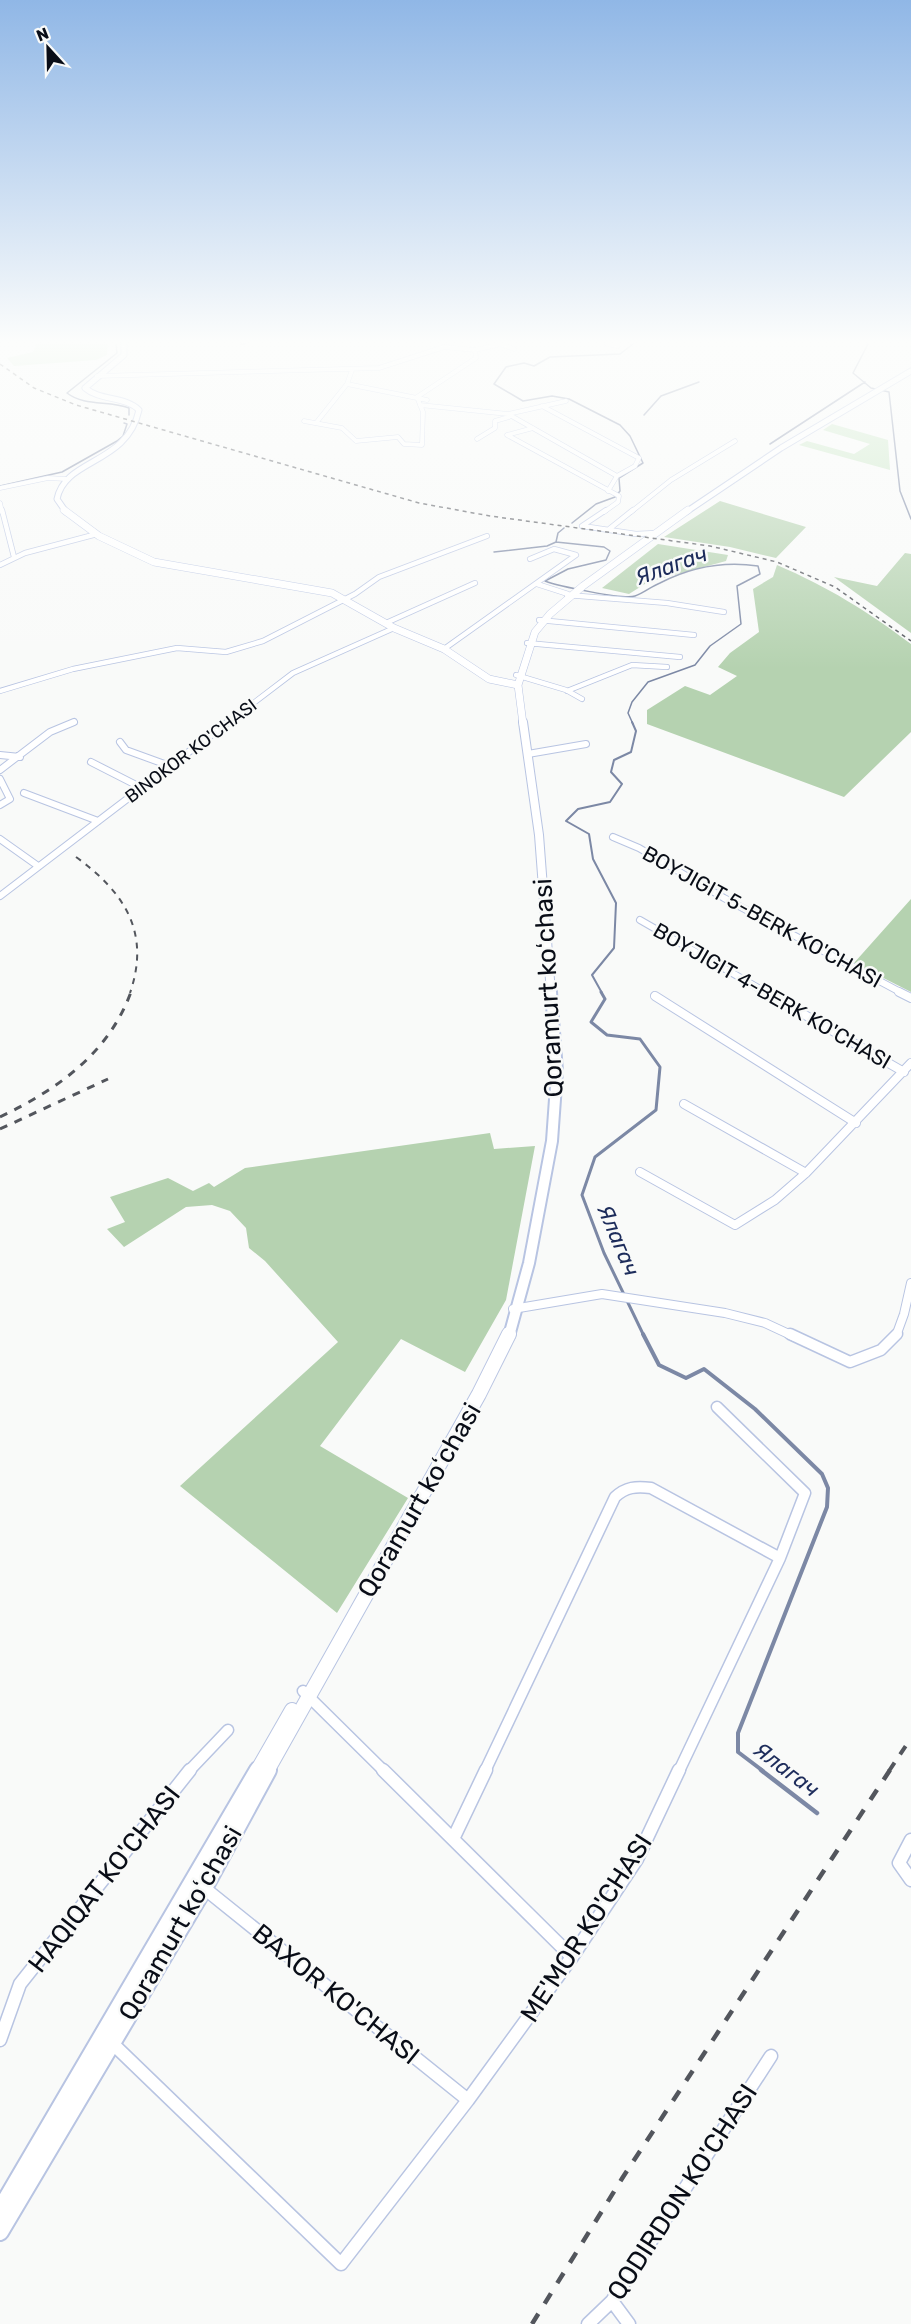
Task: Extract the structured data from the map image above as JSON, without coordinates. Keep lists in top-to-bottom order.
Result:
{
  "streets": {
    "main road": ["Qoramurt koʻchasi"],
    "street": [
      "BINOKOR KO'CHASI",
      "BOYJIGIT 5-BERK KO'CHASI",
      "BOYJIGIT 4-BERK KO'CHASI",
      "HAQIQAT KO'CHASI",
      "ME'MOR KO'CHASI",
      "BAXOR KO'CHASI",
      "QODIRDON KO'CHASI"
    ]
  },
  "crossings": [
    ["Qoramurt koʻchasi", "ME'MOR KO'CHASI"],
    ["Qoramurt koʻchasi", "BAXOR KO'CHASI"],
    ["ME'MOR KO'CHASI", "BAXOR KO'CHASI"]
  ],
  "water": ["Ялагач"],
  "north": "top"
}
